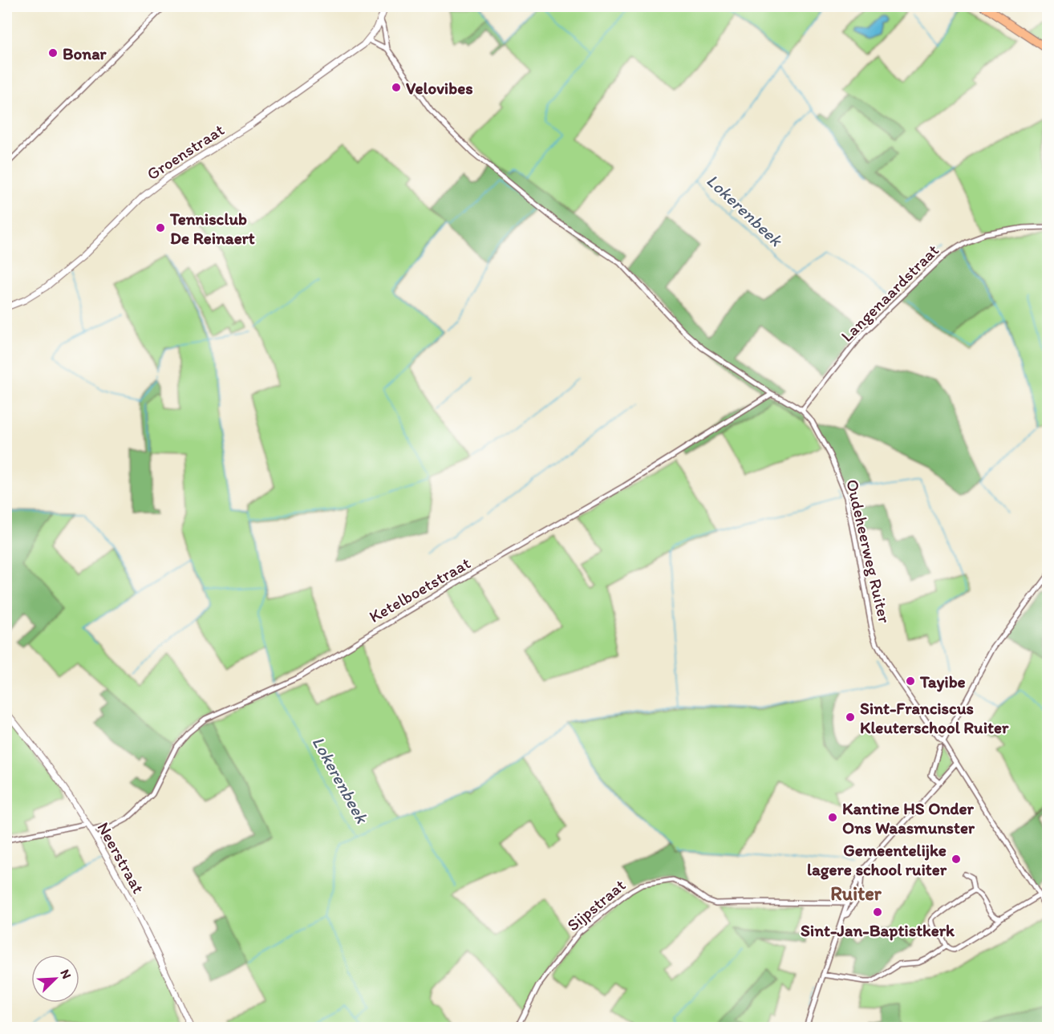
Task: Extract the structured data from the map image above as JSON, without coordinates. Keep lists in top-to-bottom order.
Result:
{
  "streets": {
    "street": [
      "Groenstraat",
      "Langenaardstraat",
      "Oudeheerweg Ruiter",
      "Ketelboetstraat",
      "Neerstraat",
      "Sijpstraat"
    ]
  },
  "crossings": [
    ["Groenstraat", "Oudeheerweg Ruiter"],
    ["Langenaardstraat", "Oudeheerweg Ruiter"],
    ["Oudeheerweg Ruiter", "Ketelboetstraat"],
    ["Ketelboetstraat", "Neerstraat"]
  ],
  "districts": ["Ruiter"],
  "water": ["Lokerenbeek"],
  "places": [
    "Bonar",
    "Velovibes",
    "Tennisclub De Reinaert",
    "Tayibe",
    "Sint-Franciscus Kleuterschool Ruiter",
    "Kantine HS Onder Ons Waasmunster",
    "Gemeentelijke lagere school ruiter",
    "Sint-Jan-Baptistkerk"
  ],
  "north": "top right"
}
